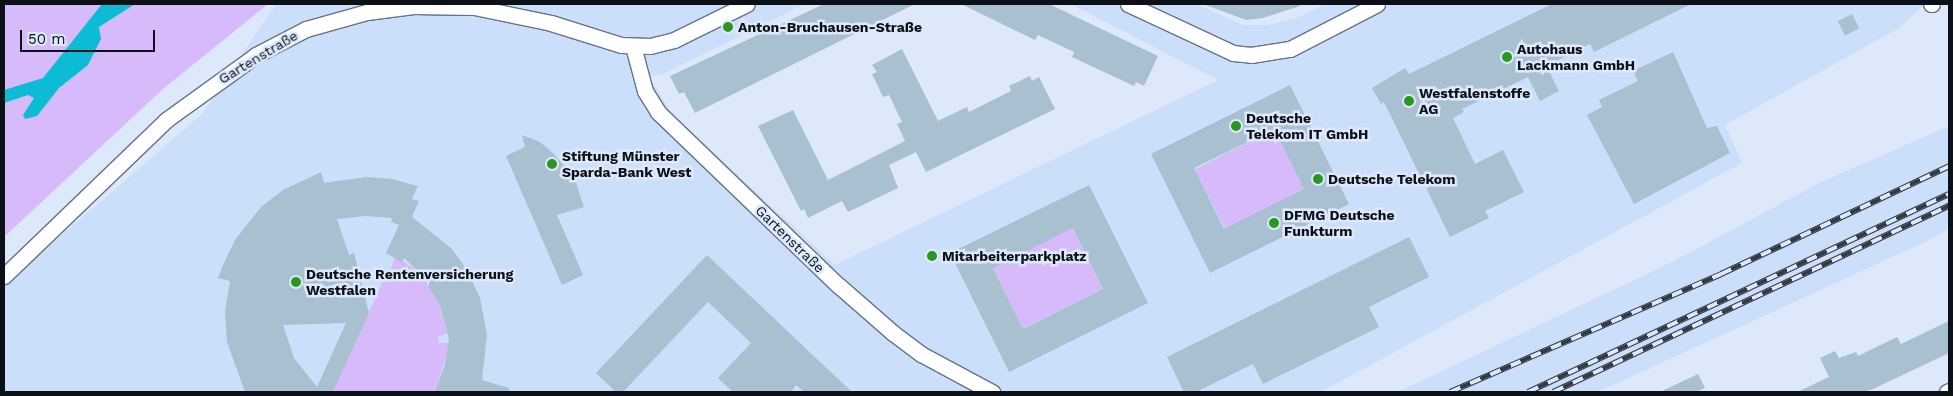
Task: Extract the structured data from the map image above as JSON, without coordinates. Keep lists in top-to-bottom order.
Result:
{
  "streets": {
    "street": ["Gartenstraße"]
  },
  "places": [
    "Anton-Bruchausen-Straße",
    "Autohaus Lackmann GmbH",
    "Westfalenstoffe AG",
    "Deutsche Telekom IT GmbH",
    "Stiftung Münster Sparda-Bank West",
    "Deutsche Telekom",
    "DFMG Deutsche Funkturm",
    "Mitarbeiterparkplatz",
    "Deutsche Rentenversicherung Westfalen"
  ],
  "scale_bar": "50 m"
}
